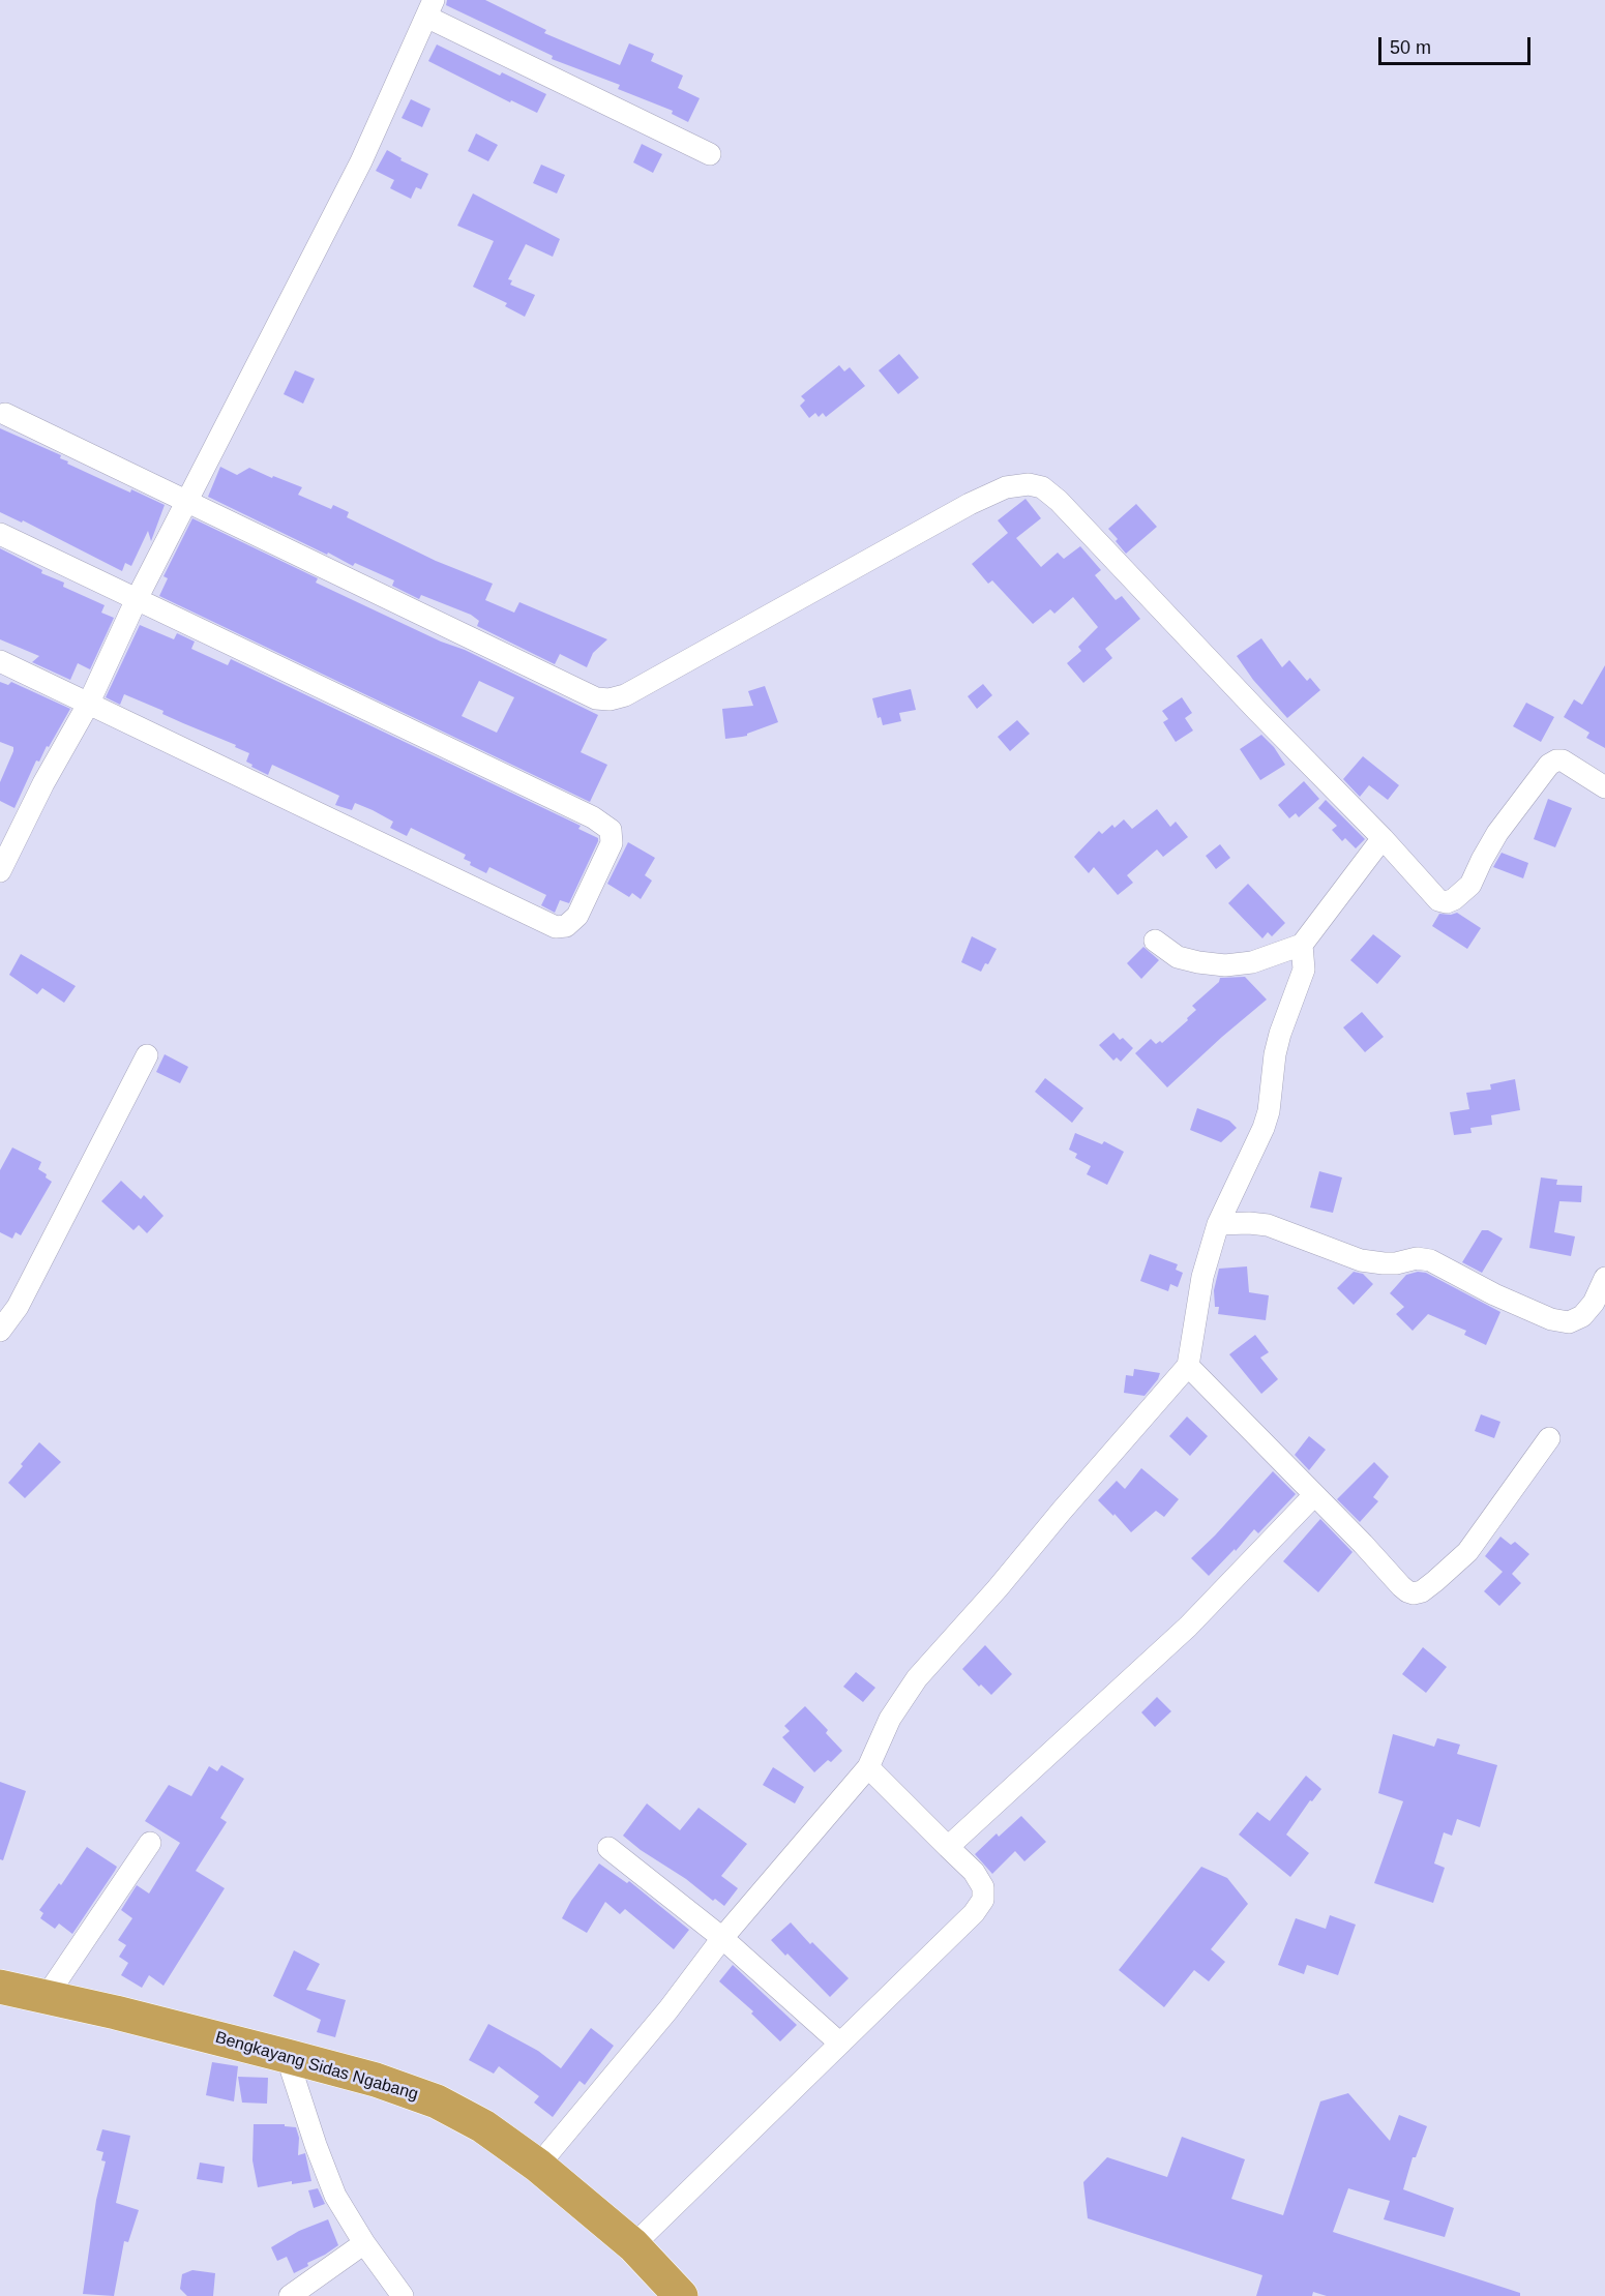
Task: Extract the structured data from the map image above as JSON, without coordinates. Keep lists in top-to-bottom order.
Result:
{
  "streets": {
    "highway": ["Bengkayang Sidas Ngabang"]
  },
  "scale_bar": "50 m"
}
